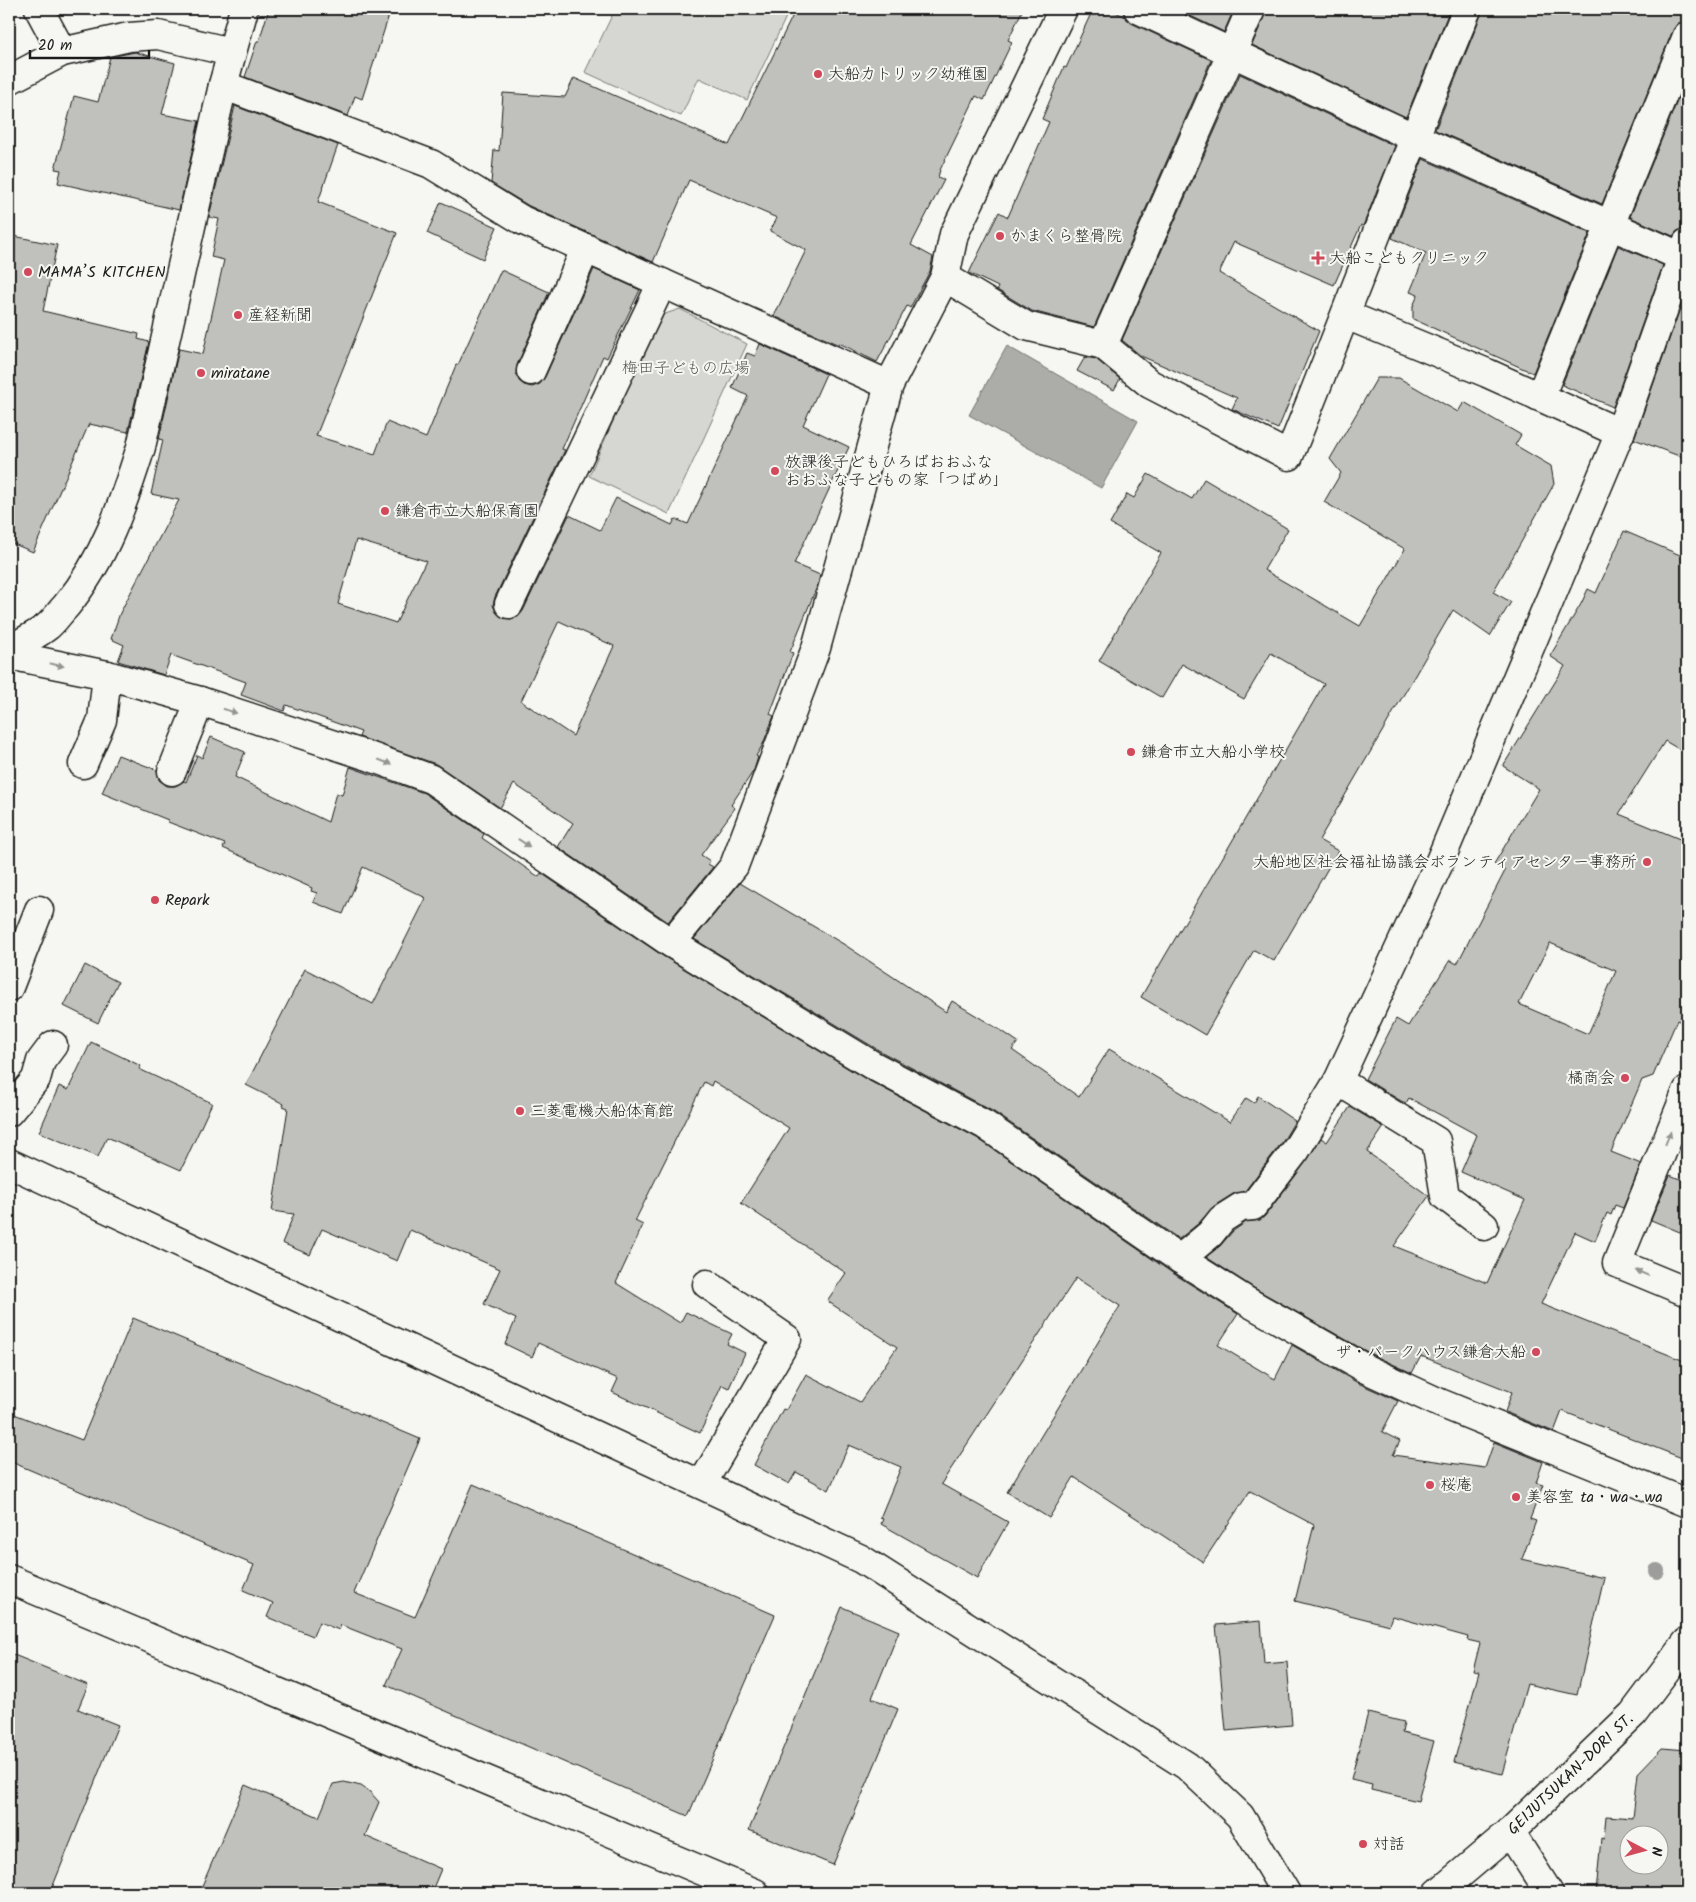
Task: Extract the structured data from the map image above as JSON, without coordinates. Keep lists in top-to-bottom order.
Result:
{
  "streets": {
    "street": ["GEIJUTSUKAN-DORI ST."]
  },
  "parks": ["梅田子どもの広場"],
  "places": {
    "other": [
      "大船カトリック幼稚園",
      "かまくら整骨院",
      "MAMA’S KITCHEN",
      "産経新聞",
      "miratane",
      "放課後子どもひろばおおふな おおふな子どもの家「つばめ」",
      "鎌倉市立大船保育園",
      "鎌倉市立大船小学校",
      "大船地区社会福祉協議会ボランティアセンター事務所",
      "Repark",
      "橘商会",
      "三菱電機大船体育館",
      "ザ・パークハウス鎌倉大船",
      "桜庵",
      "美容室 ta・wa・wa",
      "対話"
    ],
    "health": ["大船こどもクリニック"]
  },
  "scale_bar": "20 m",
  "north": "right"
}
